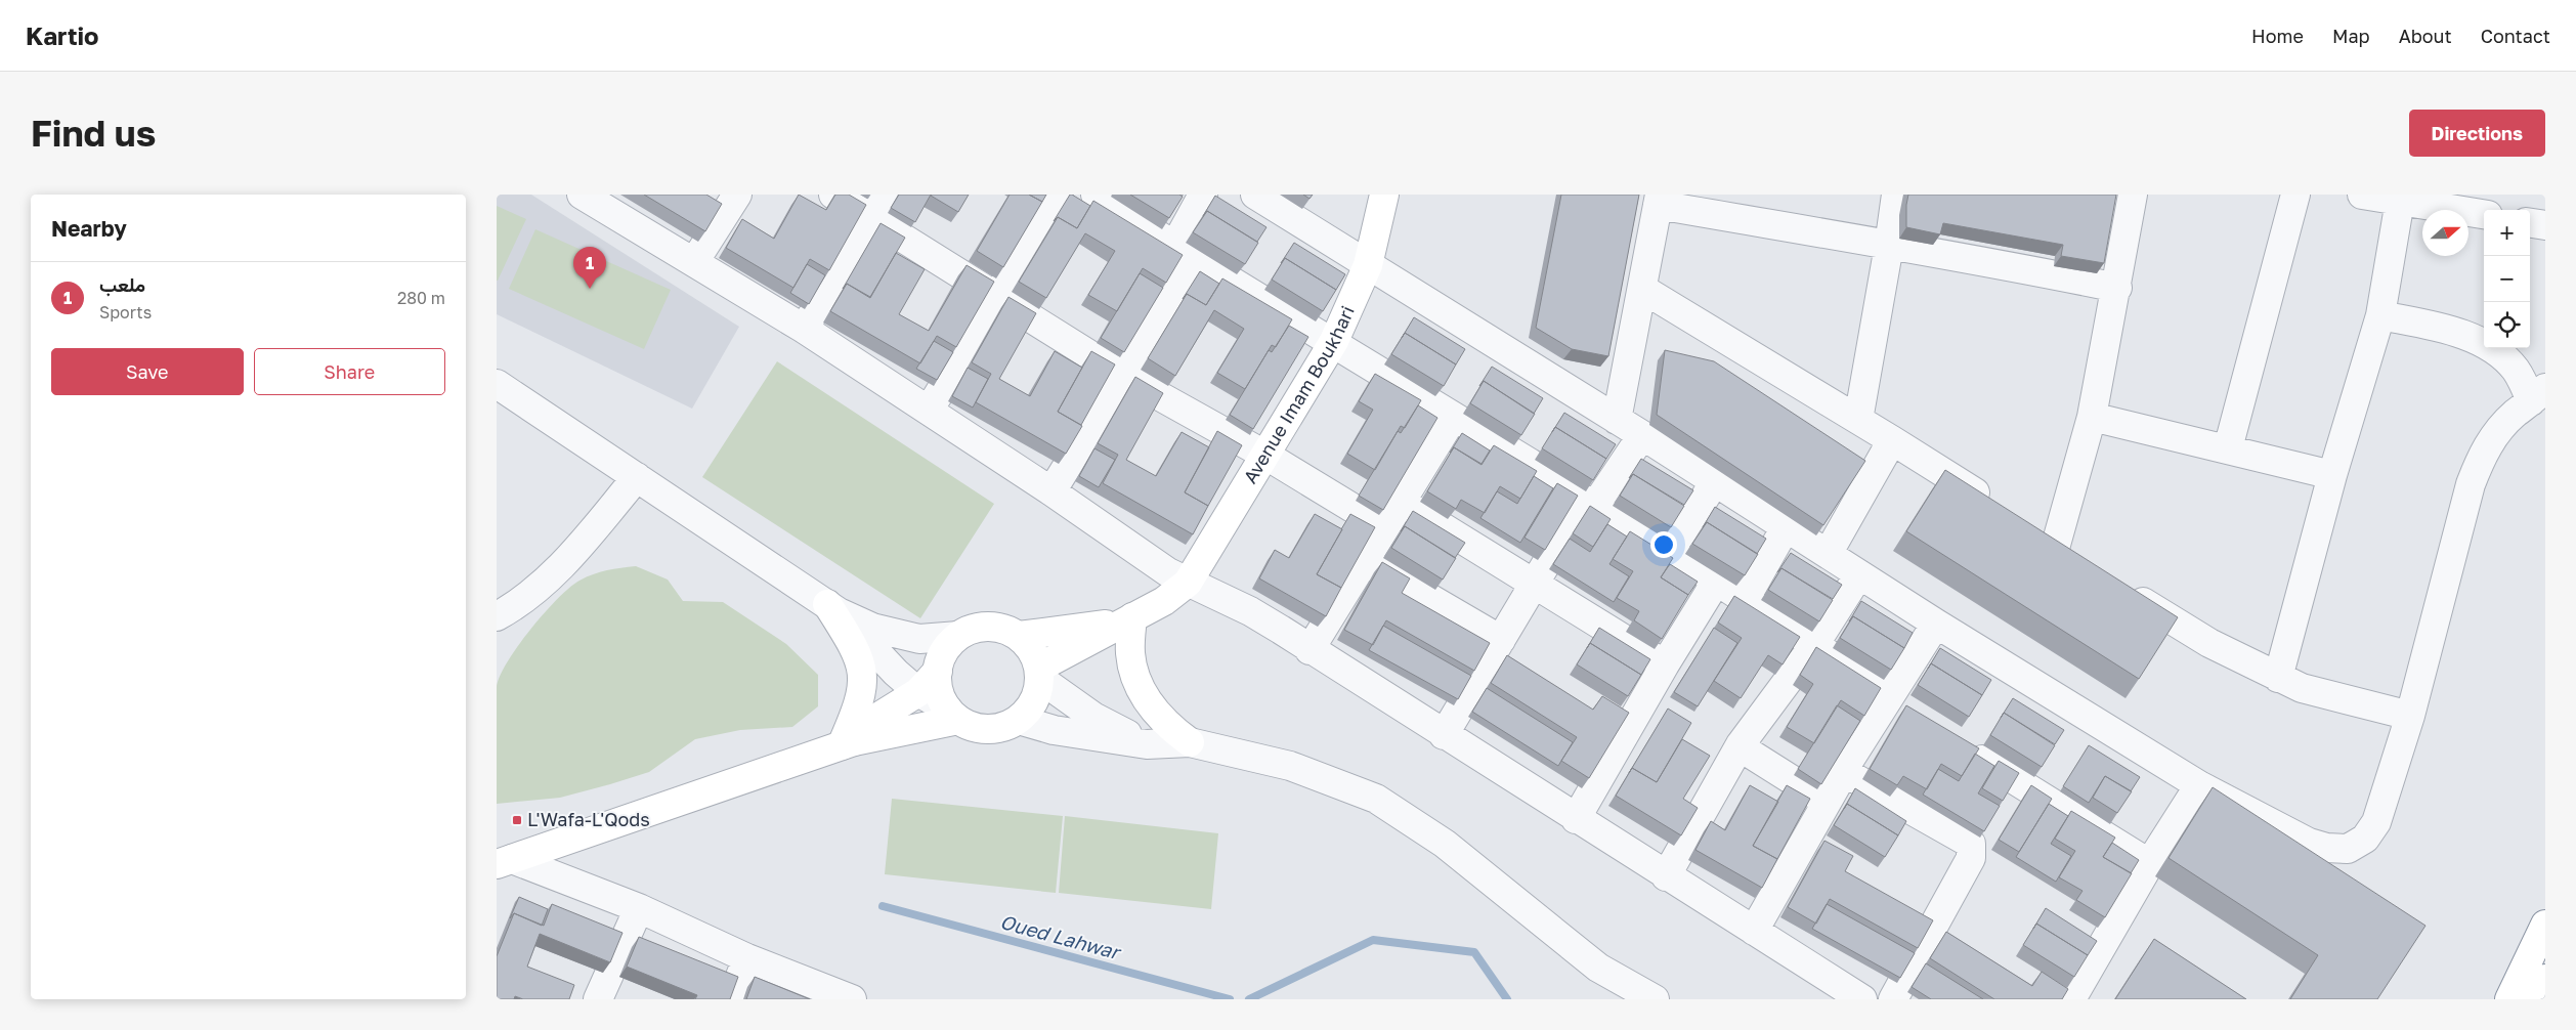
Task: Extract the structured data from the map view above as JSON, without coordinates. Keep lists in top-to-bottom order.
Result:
{
  "streets": {
    "main road": ["Avenue Imam Boukhari"]
  },
  "water": ["Oued Lahwar"],
  "places": {
    "transit": ["L'Wafa-L'Qods"]
  },
  "north": "right",
  "page": {
    "header": "Kartio",
    "nav": [
      "Home",
      "Map",
      "About",
      "Contact"
    ],
    "buttons": [
      "Directions",
      ["Save", "Share"]
    ],
    "title": "Find us",
    "heading": "Nearby",
    "map_buttons": ["+", "−"],
    "pins": "1",
    "list": [
      {
        "mark": "1",
        "name": "ملعب",
        "note": "Sports",
        "value": "280 m"
      }
    ]
  }
}
